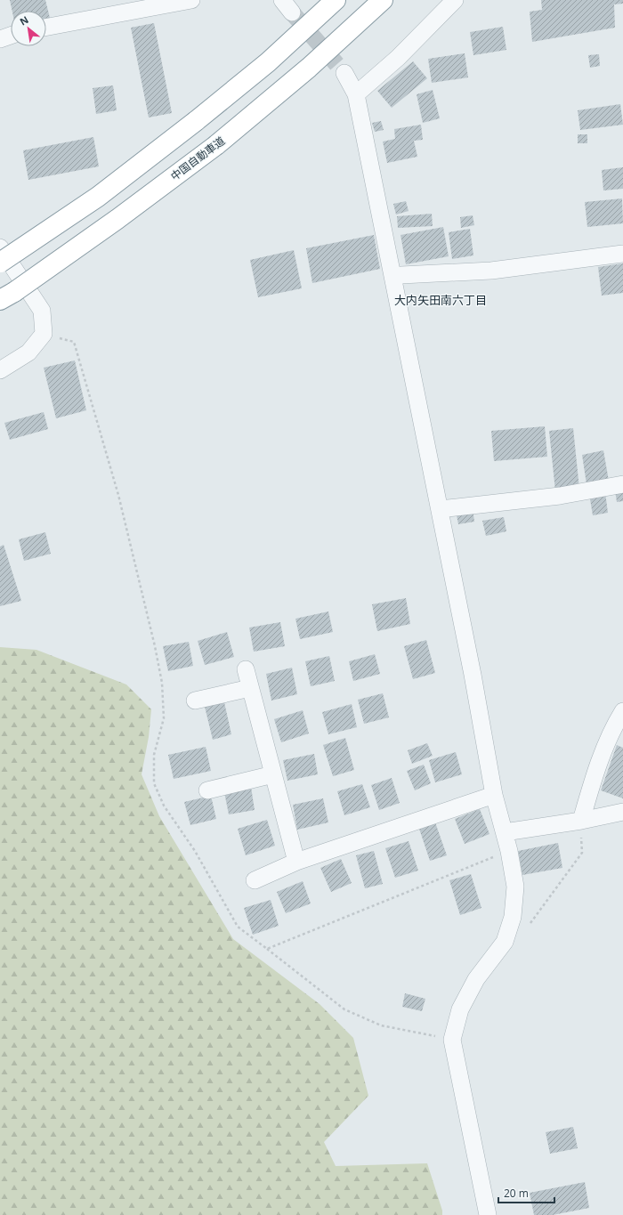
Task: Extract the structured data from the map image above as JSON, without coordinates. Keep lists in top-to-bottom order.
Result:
{
  "streets": {
    "highway": ["中国自動車道"]
  },
  "districts": ["大内矢田南六丁目"],
  "scale_bar": "20 m",
  "north": "top left"
}
